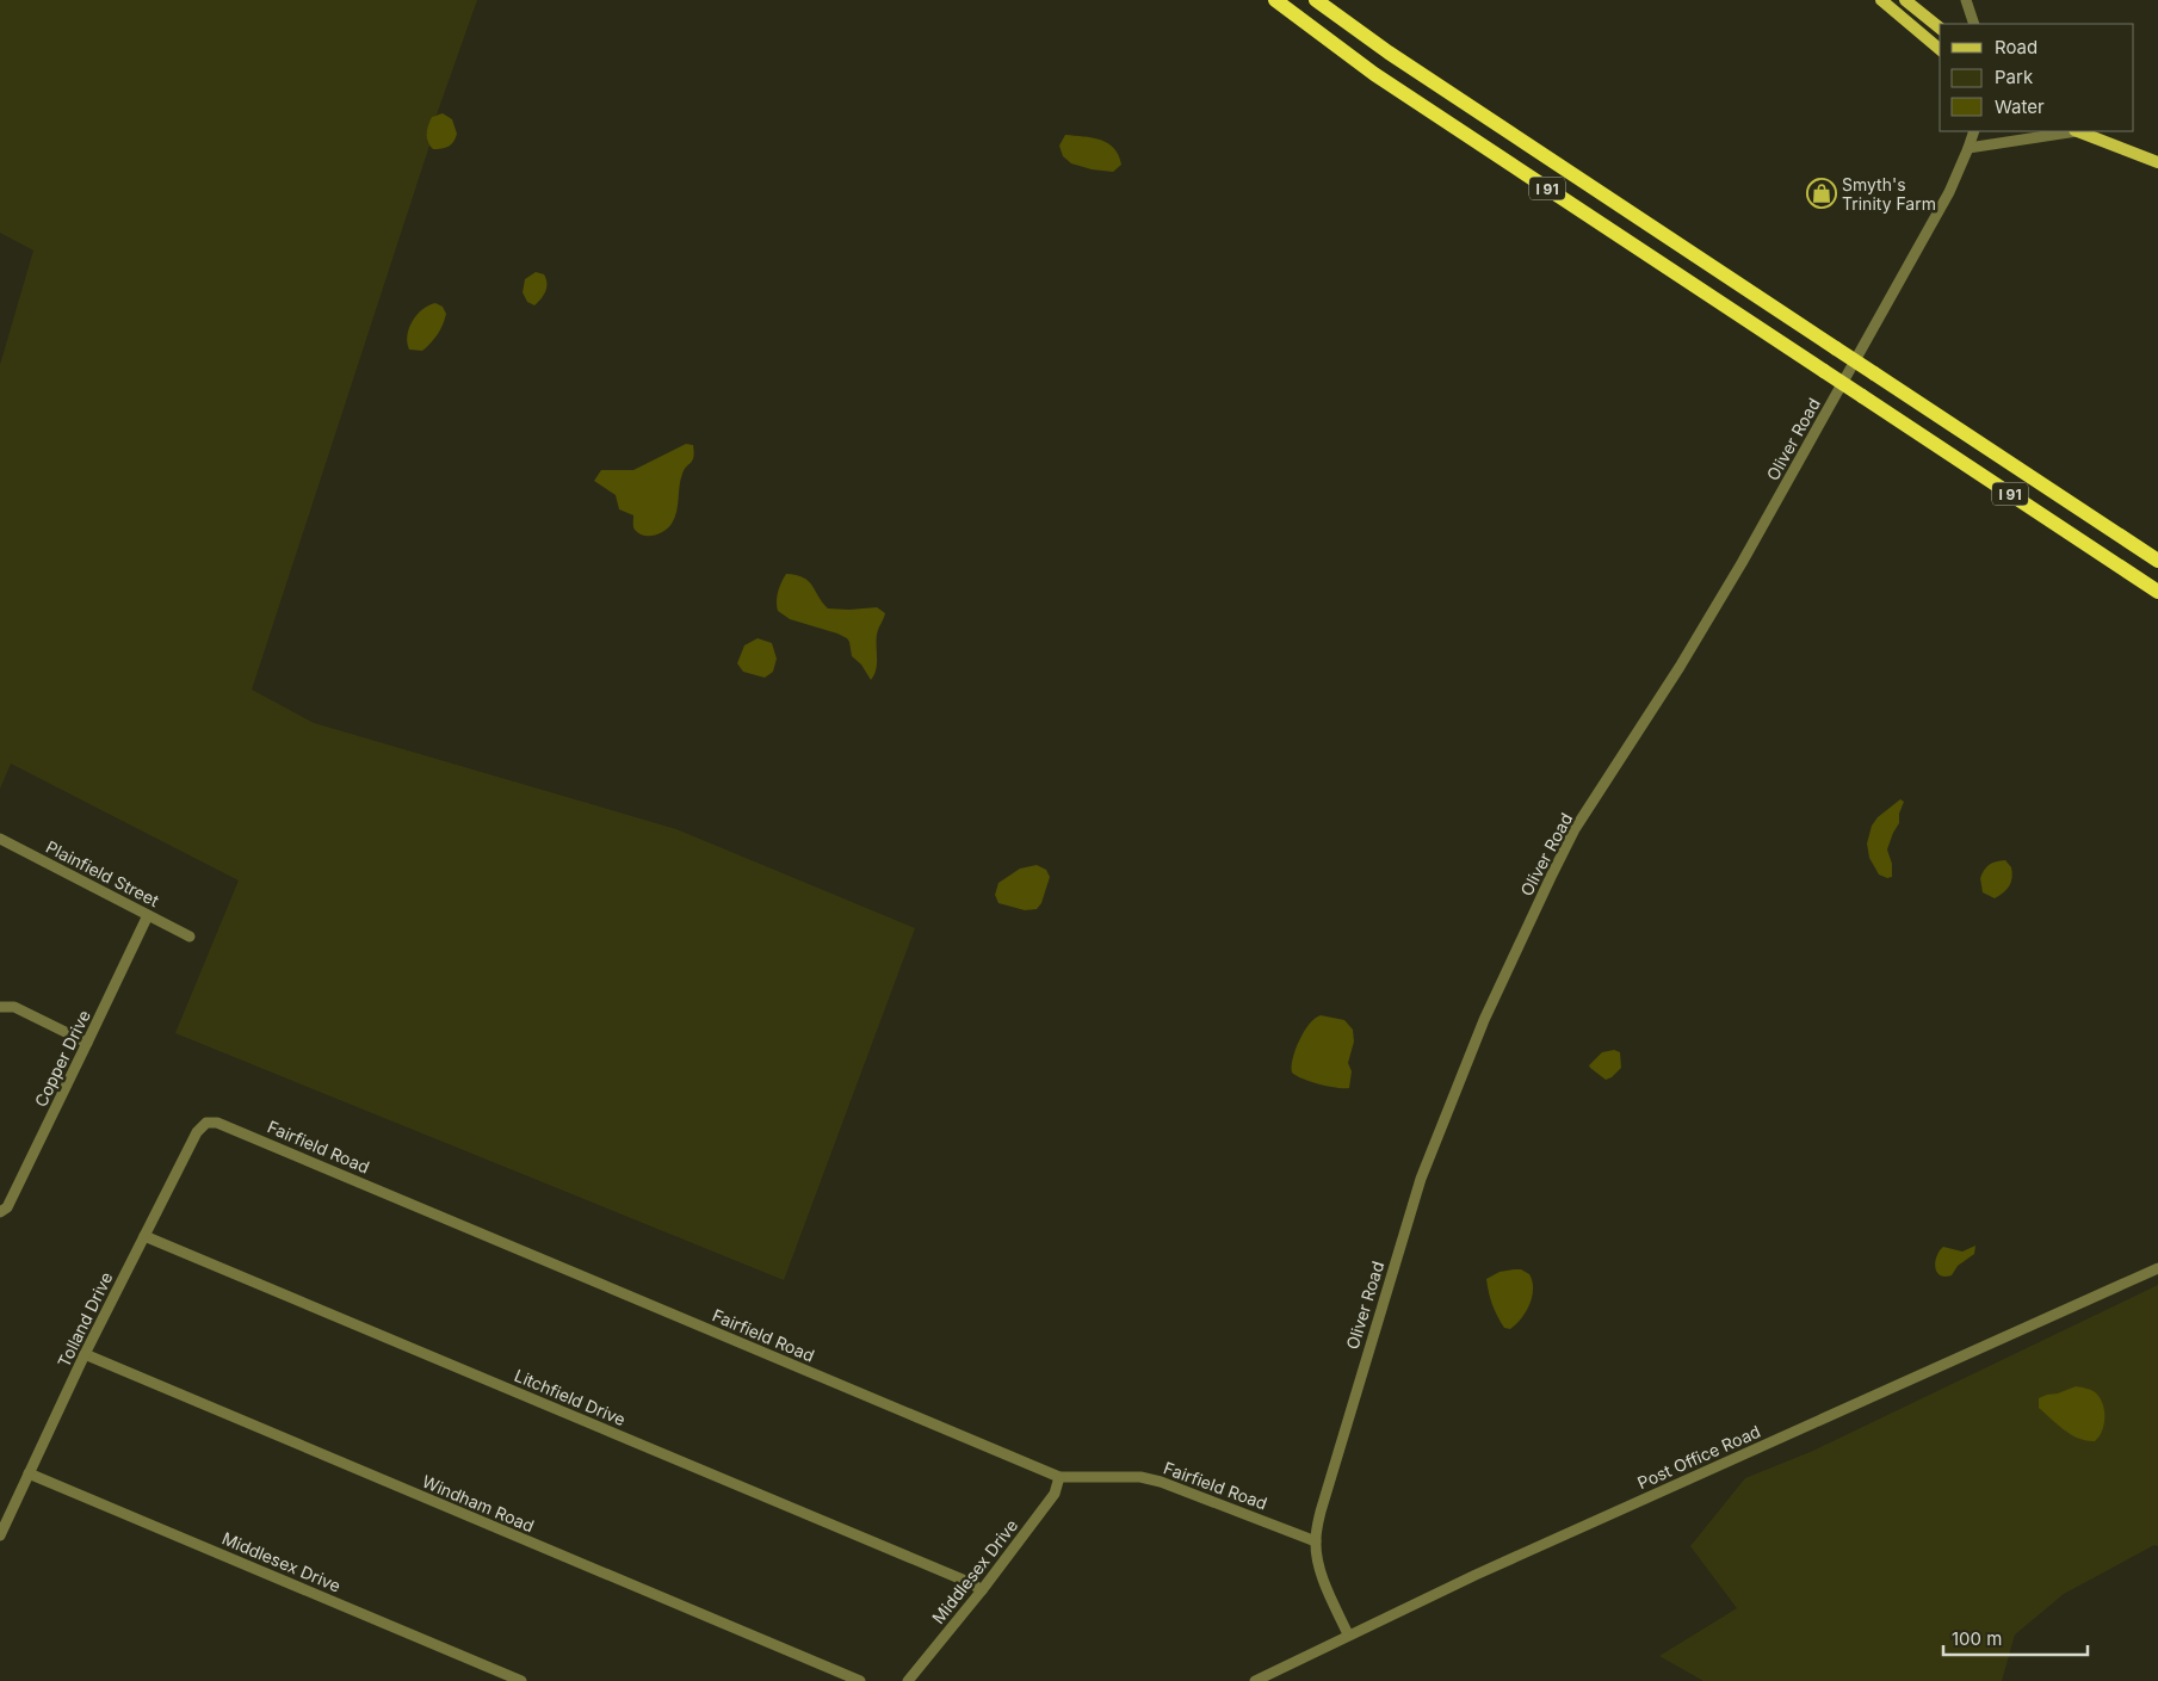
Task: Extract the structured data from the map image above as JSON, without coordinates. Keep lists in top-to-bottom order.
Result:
{
  "streets": {
    "highway": ["I 91"],
    "street": [
      "Oliver Road",
      "Plainfield Street",
      "Copper Drive",
      "Fairfield Road",
      "Tolland Drive",
      "Litchfield Drive",
      "Post Office Road",
      "Windham Road",
      "Middlesex Drive"
    ]
  },
  "crossings": [
    ["Oliver Road", "Fairfield Road"],
    ["Oliver Road", "Post Office Road"],
    ["Plainfield Street", "Copper Drive"],
    ["Fairfield Road", "Tolland Drive"],
    ["Fairfield Road", "Middlesex Drive"],
    ["Tolland Drive", "Litchfield Drive"],
    ["Tolland Drive", "Windham Road"],
    ["Tolland Drive", "Middlesex Drive"],
    ["Litchfield Drive", "Middlesex Drive"]
  ],
  "places": {
    "shop": ["Smyth's Trinity Farm"]
  },
  "legend": ["Road", "Park", "Water"],
  "scale_bar": "100 m"
}
